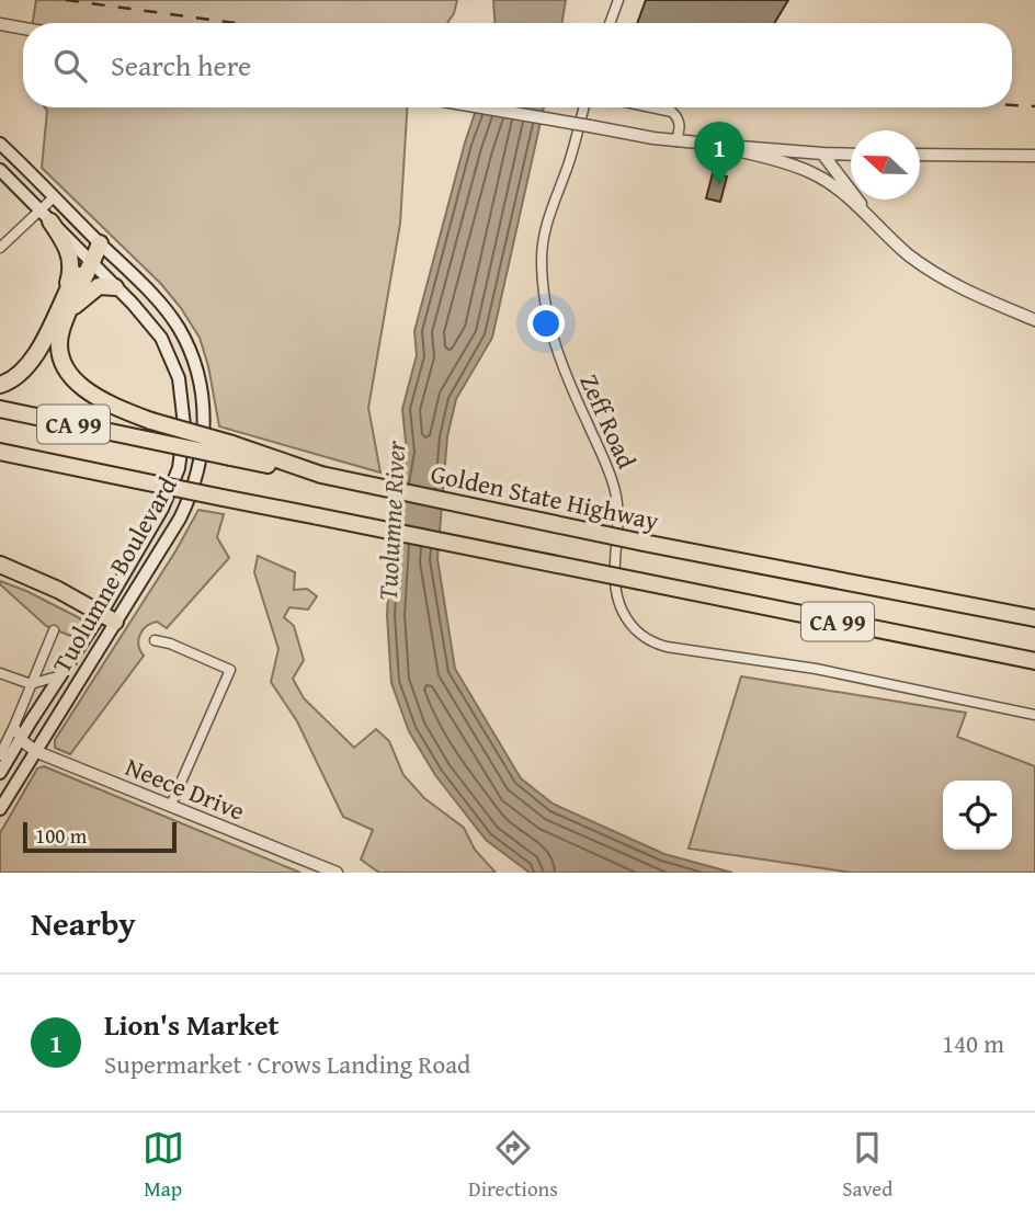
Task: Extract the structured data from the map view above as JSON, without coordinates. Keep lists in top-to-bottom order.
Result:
{
  "streets": {
    "highway": ["CA 99", "Golden State Highway"],
    "main road": ["Tuolumne Boulevard"],
    "street": ["Zeff Road", "Neece Drive"]
  },
  "crossings": [
    ["CA 99", "Golden State Highway"],
    ["Tuolumne Boulevard", "Neece Drive"]
  ],
  "water": ["Tuolumne River"],
  "scale_bar": "100 m",
  "north": "left",
  "page": {
    "search": "Search here",
    "pins": "1",
    "scale": "100 m",
    "heading": "Nearby",
    "list": [
      {
        "mark": "1",
        "name": "Lion's Market",
        "note": "Supermarket · Crows Landing Road",
        "value": "140 m"
      }
    ],
    "nav": ["Map", "Directions", "Saved"]
  }
}
